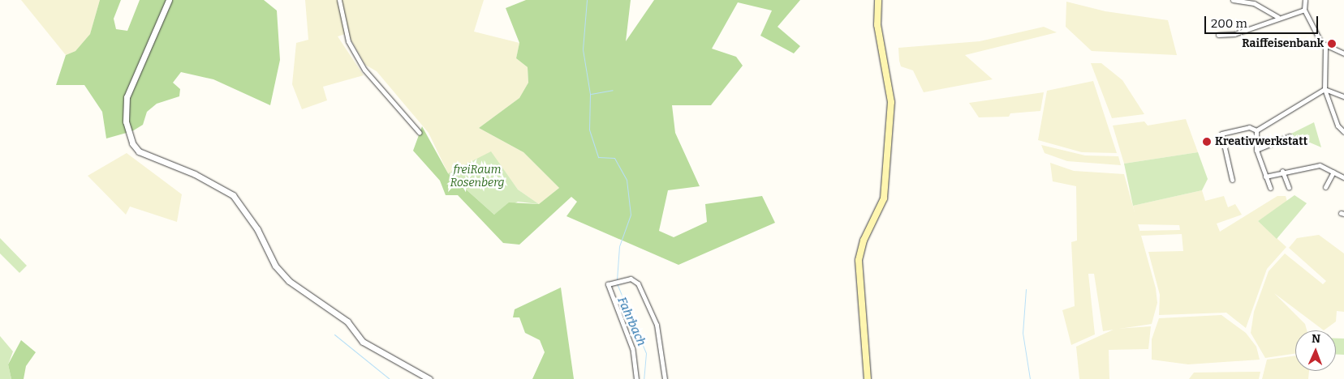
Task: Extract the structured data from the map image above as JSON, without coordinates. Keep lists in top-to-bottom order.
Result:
{
  "water": ["Fahrbach"],
  "parks": ["freiRaum Rosenberg"],
  "places": ["Raiffeisenbank", "Kreativwerkstatt"],
  "scale_bar": "200 m",
  "north": "top"
}
